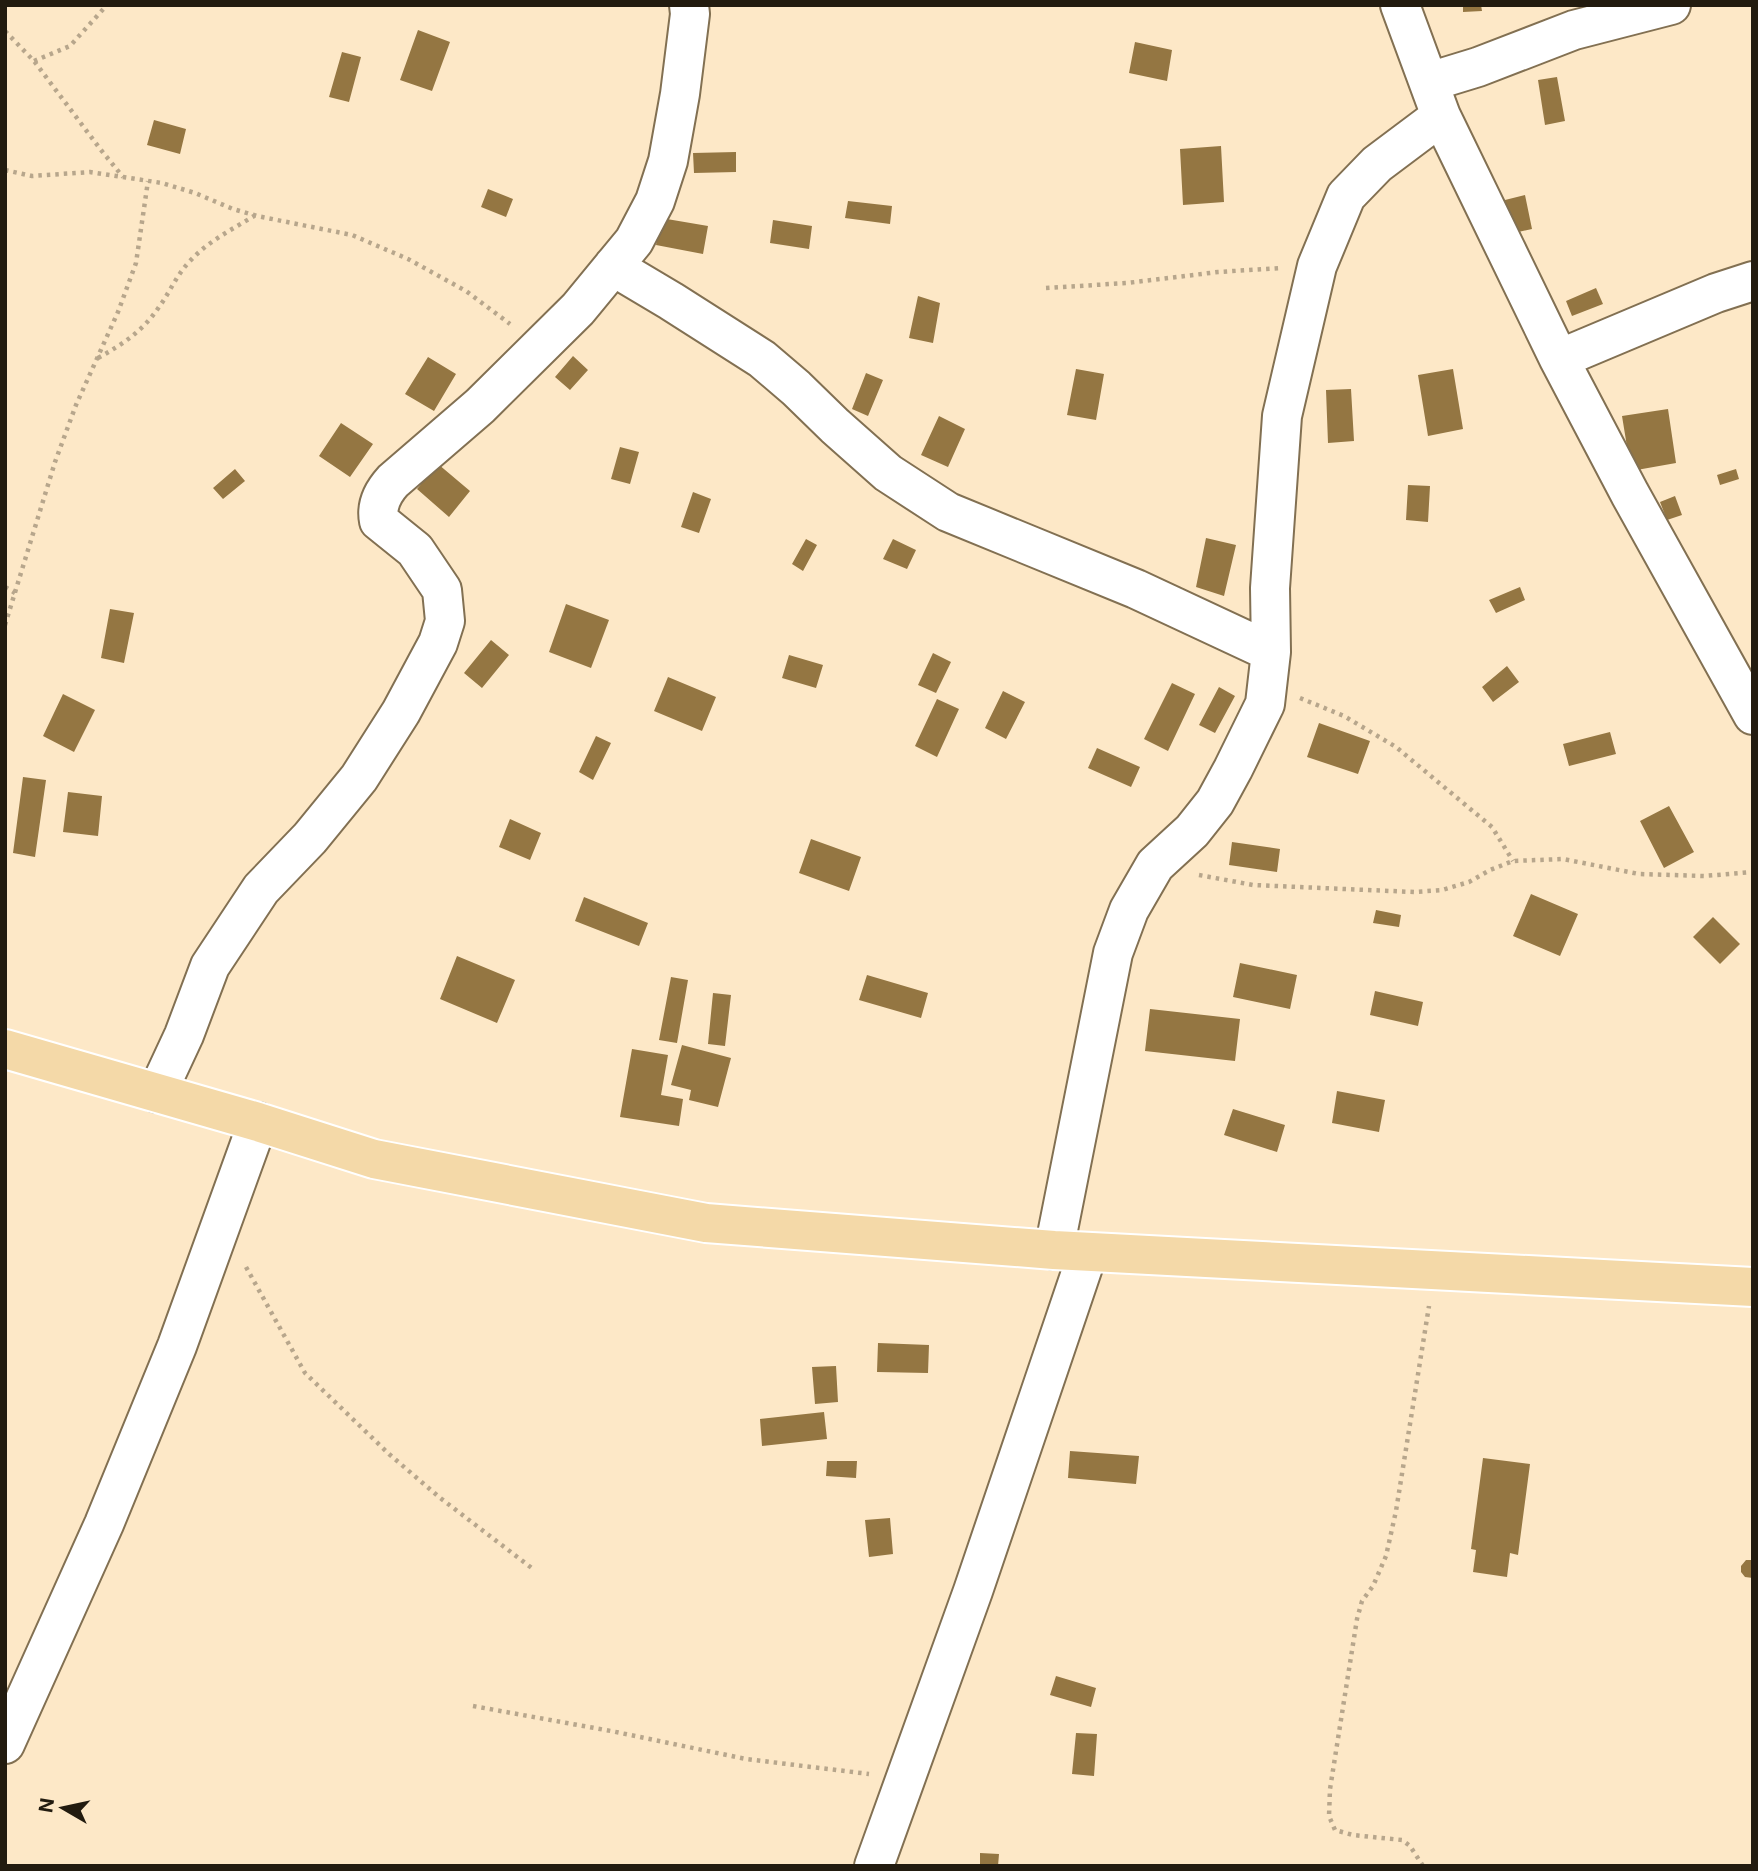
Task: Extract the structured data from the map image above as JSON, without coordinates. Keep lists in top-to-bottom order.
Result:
{
  "north": "left"
}
